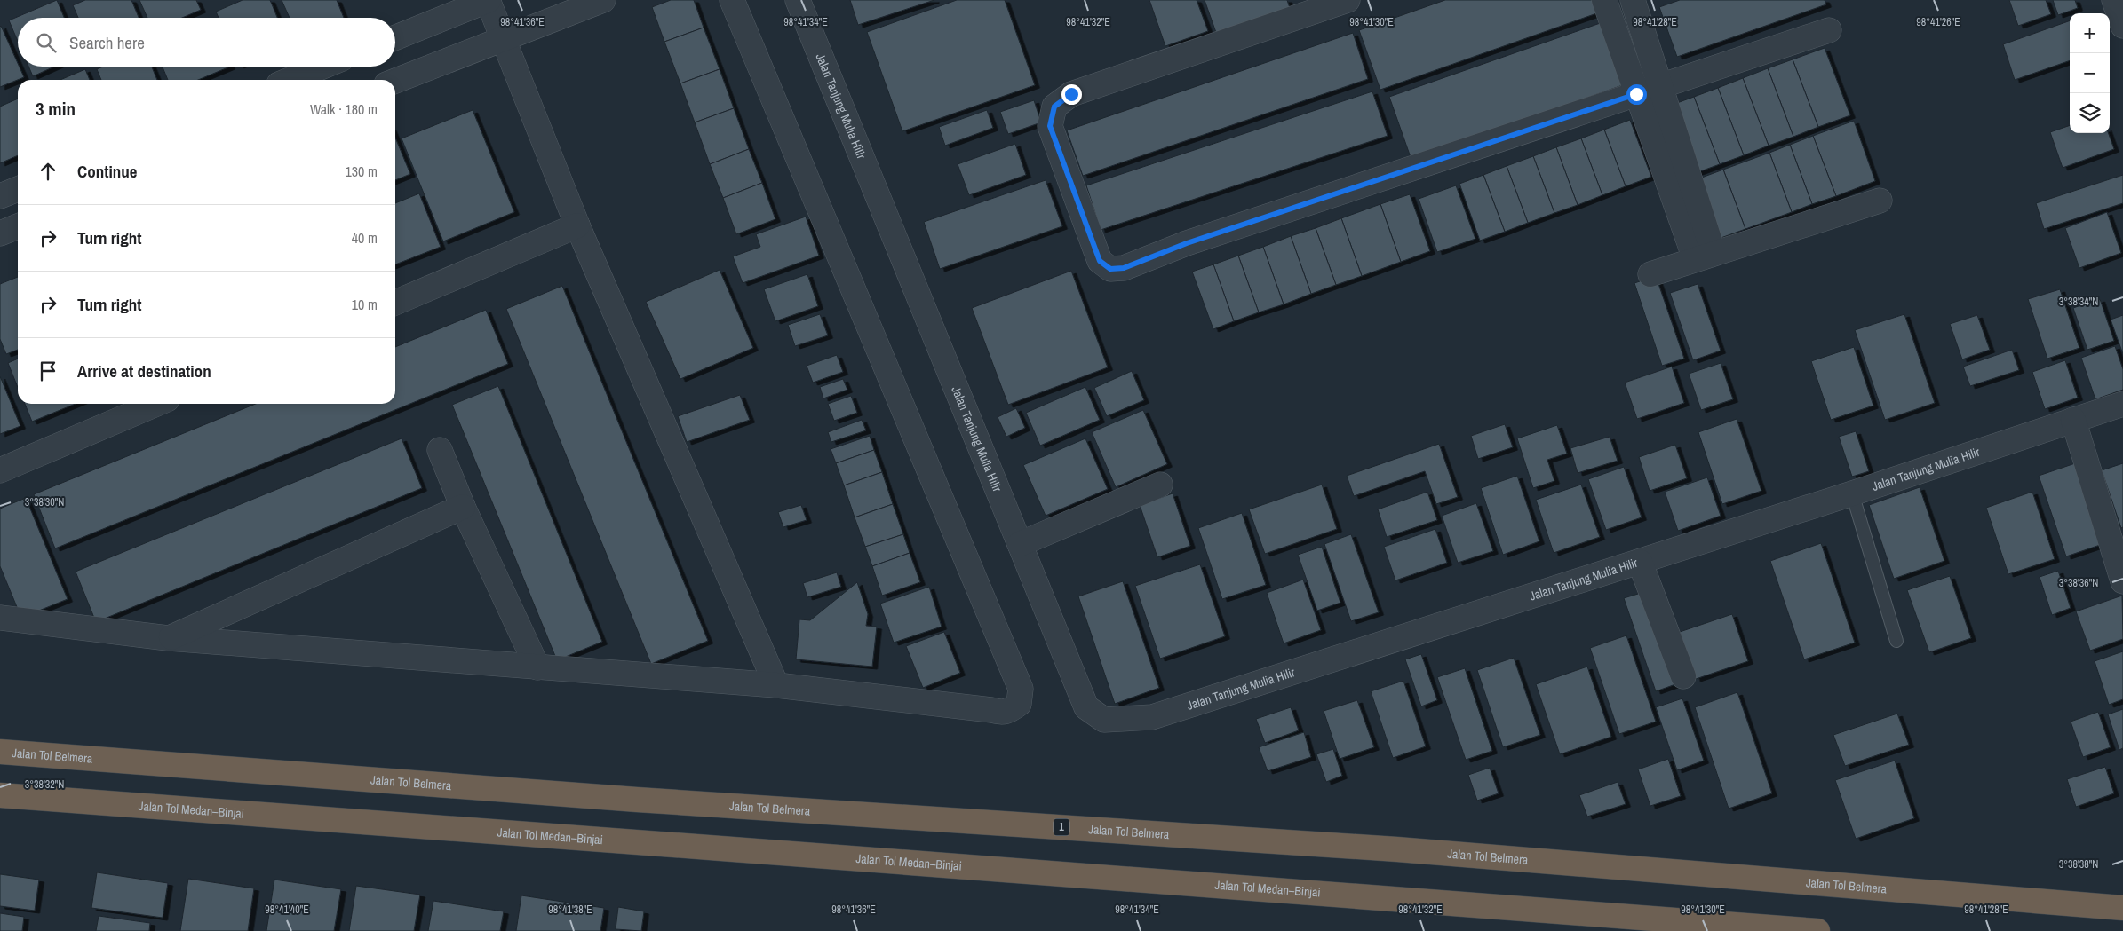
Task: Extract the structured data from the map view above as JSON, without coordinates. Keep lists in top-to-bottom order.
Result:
{
  "streets": {
    "highway": ["Jalan Tol Belmera", "Jalan Tol Medan–Binjai", "1"],
    "street": ["Jalan Tanjung Mulia Hilir"]
  },
  "page": {
    "map_buttons": ["+", "−"],
    "search": "Search here",
    "heading": ["3 min", "Walk · 180 m"],
    "list": [
      ["Continue", "130 m"],
      ["Turn right", "40 m"],
      ["Turn right", "10 m"],
      "Arrive at destination"
    ]
  },
  "coordinates": [
    "98°41'36\"E",
    "98°41'34\"E",
    "98°41'32\"E",
    "98°41'30\"E",
    "98°41'28\"E",
    "98°41'26\"E",
    "3°38'34\"N",
    "3°38'30\"N",
    "3°38'36\"N",
    "3°38'32\"N",
    "3°38'38\"N",
    "98°41'40\"E",
    "98°41'38\"E"
  ]
}
